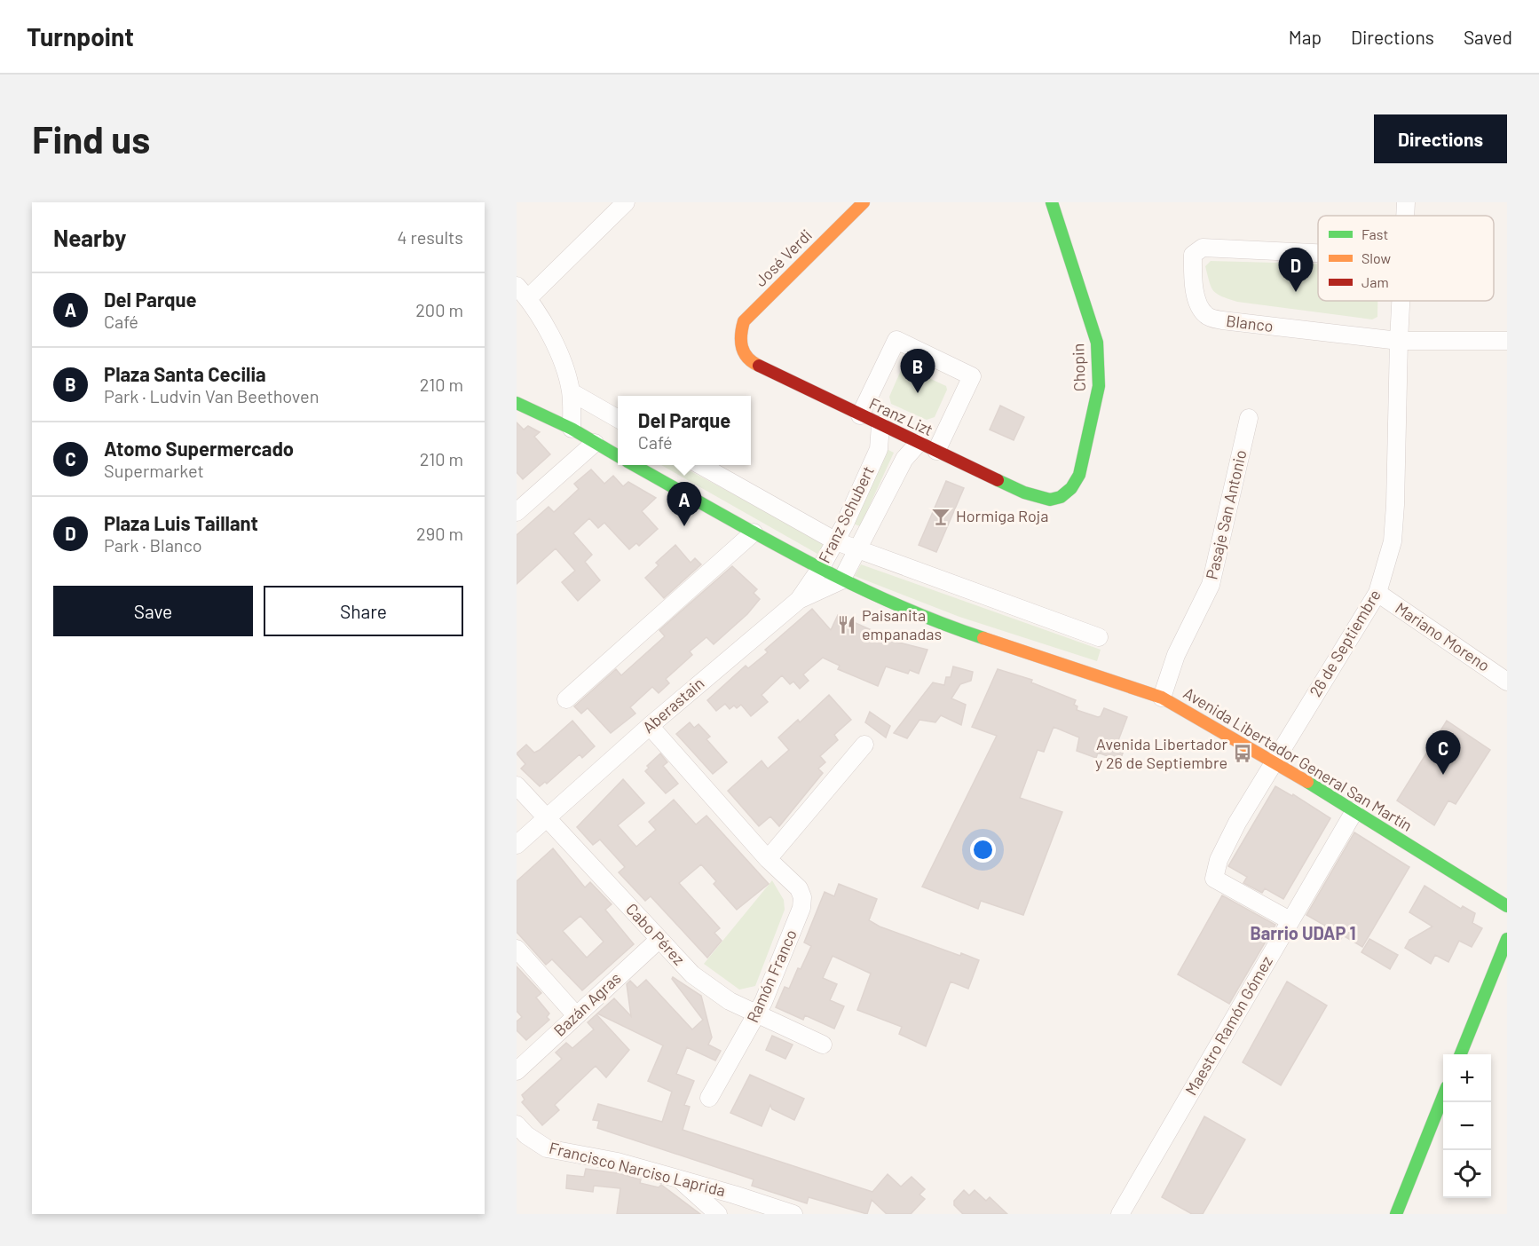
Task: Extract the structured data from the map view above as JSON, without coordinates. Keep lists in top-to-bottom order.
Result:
{
  "streets": {
    "main road": [
      "José Verdi",
      "Chopin",
      "Franz Lizt",
      "Avenida Libertador General San Martín"
    ],
    "street": [
      "Blanco",
      "Franz Schubert",
      "Pasaje San Antonio",
      "Mariano Moreno",
      "26 de Septiembre",
      "Aberastain",
      "Cabo Pérez",
      "Ramón Franco",
      "Bazán Agras",
      "Maestro Ramón Gómez",
      "Francisco Narciso Laprida"
    ]
  },
  "crossings": [
    ["José Verdi", "Franz Lizt"],
    ["Blanco", "26 de Septiembre"],
    ["Chopin", "Franz Lizt"],
    ["Franz Lizt", "Franz Schubert"],
    ["Franz Schubert", "Aberastain"],
    ["Franz Schubert", "Avenida Libertador General San Martín"],
    ["Pasaje San Antonio", "Avenida Libertador General San Martín"],
    ["Mariano Moreno", "26 de Septiembre"],
    ["26 de Septiembre", "Avenida Libertador General San Martín"],
    ["26 de Septiembre", "Maestro Ramón Gómez"],
    ["Aberastain", "Avenida Libertador General San Martín"],
    ["Aberastain", "Cabo Pérez"],
    ["Aberastain", "Ramón Franco"],
    ["Avenida Libertador General San Martín", "Maestro Ramón Gómez"],
    ["Cabo Pérez", "Ramón Franco"],
    ["Cabo Pérez", "Bazán Agras"]
  ],
  "districts": ["Barrio UDAP 1"],
  "places": {
    "bar": ["Hormiga Roja"],
    "restaurant": ["Paisanita empanadas"],
    "bus stop": ["Avenida Libertador y 26 de Septiembre"]
  },
  "legend": ["Fast", "Slow", "Jam"],
  "page": {
    "header": "Turnpoint",
    "nav": ["Map", "Directions", "Saved"],
    "buttons": [
      "Directions",
      ["Save", "Share"]
    ],
    "title": "Find us",
    "heading": ["Nearby", "4 results"],
    "pins": [
      "D",
      "B",
      "A",
      "C"
    ],
    "list": [
      {
        "mark": "A",
        "name": "Del Parque",
        "note": "Café",
        "value": "200 m"
      },
      {
        "mark": "B",
        "name": "Plaza Santa Cecilia",
        "note": "Park · Ludvin Van Beethoven",
        "value": "210 m"
      },
      {
        "mark": "C",
        "name": "Atomo Supermercado",
        "note": "Supermarket",
        "value": "210 m"
      },
      {
        "mark": "D",
        "name": "Plaza Luis Taillant",
        "note": "Park · Blanco",
        "value": "290 m"
      }
    ],
    "popup": ["Del Parque", "Café"],
    "map_buttons": ["+", "−"]
  }
}
